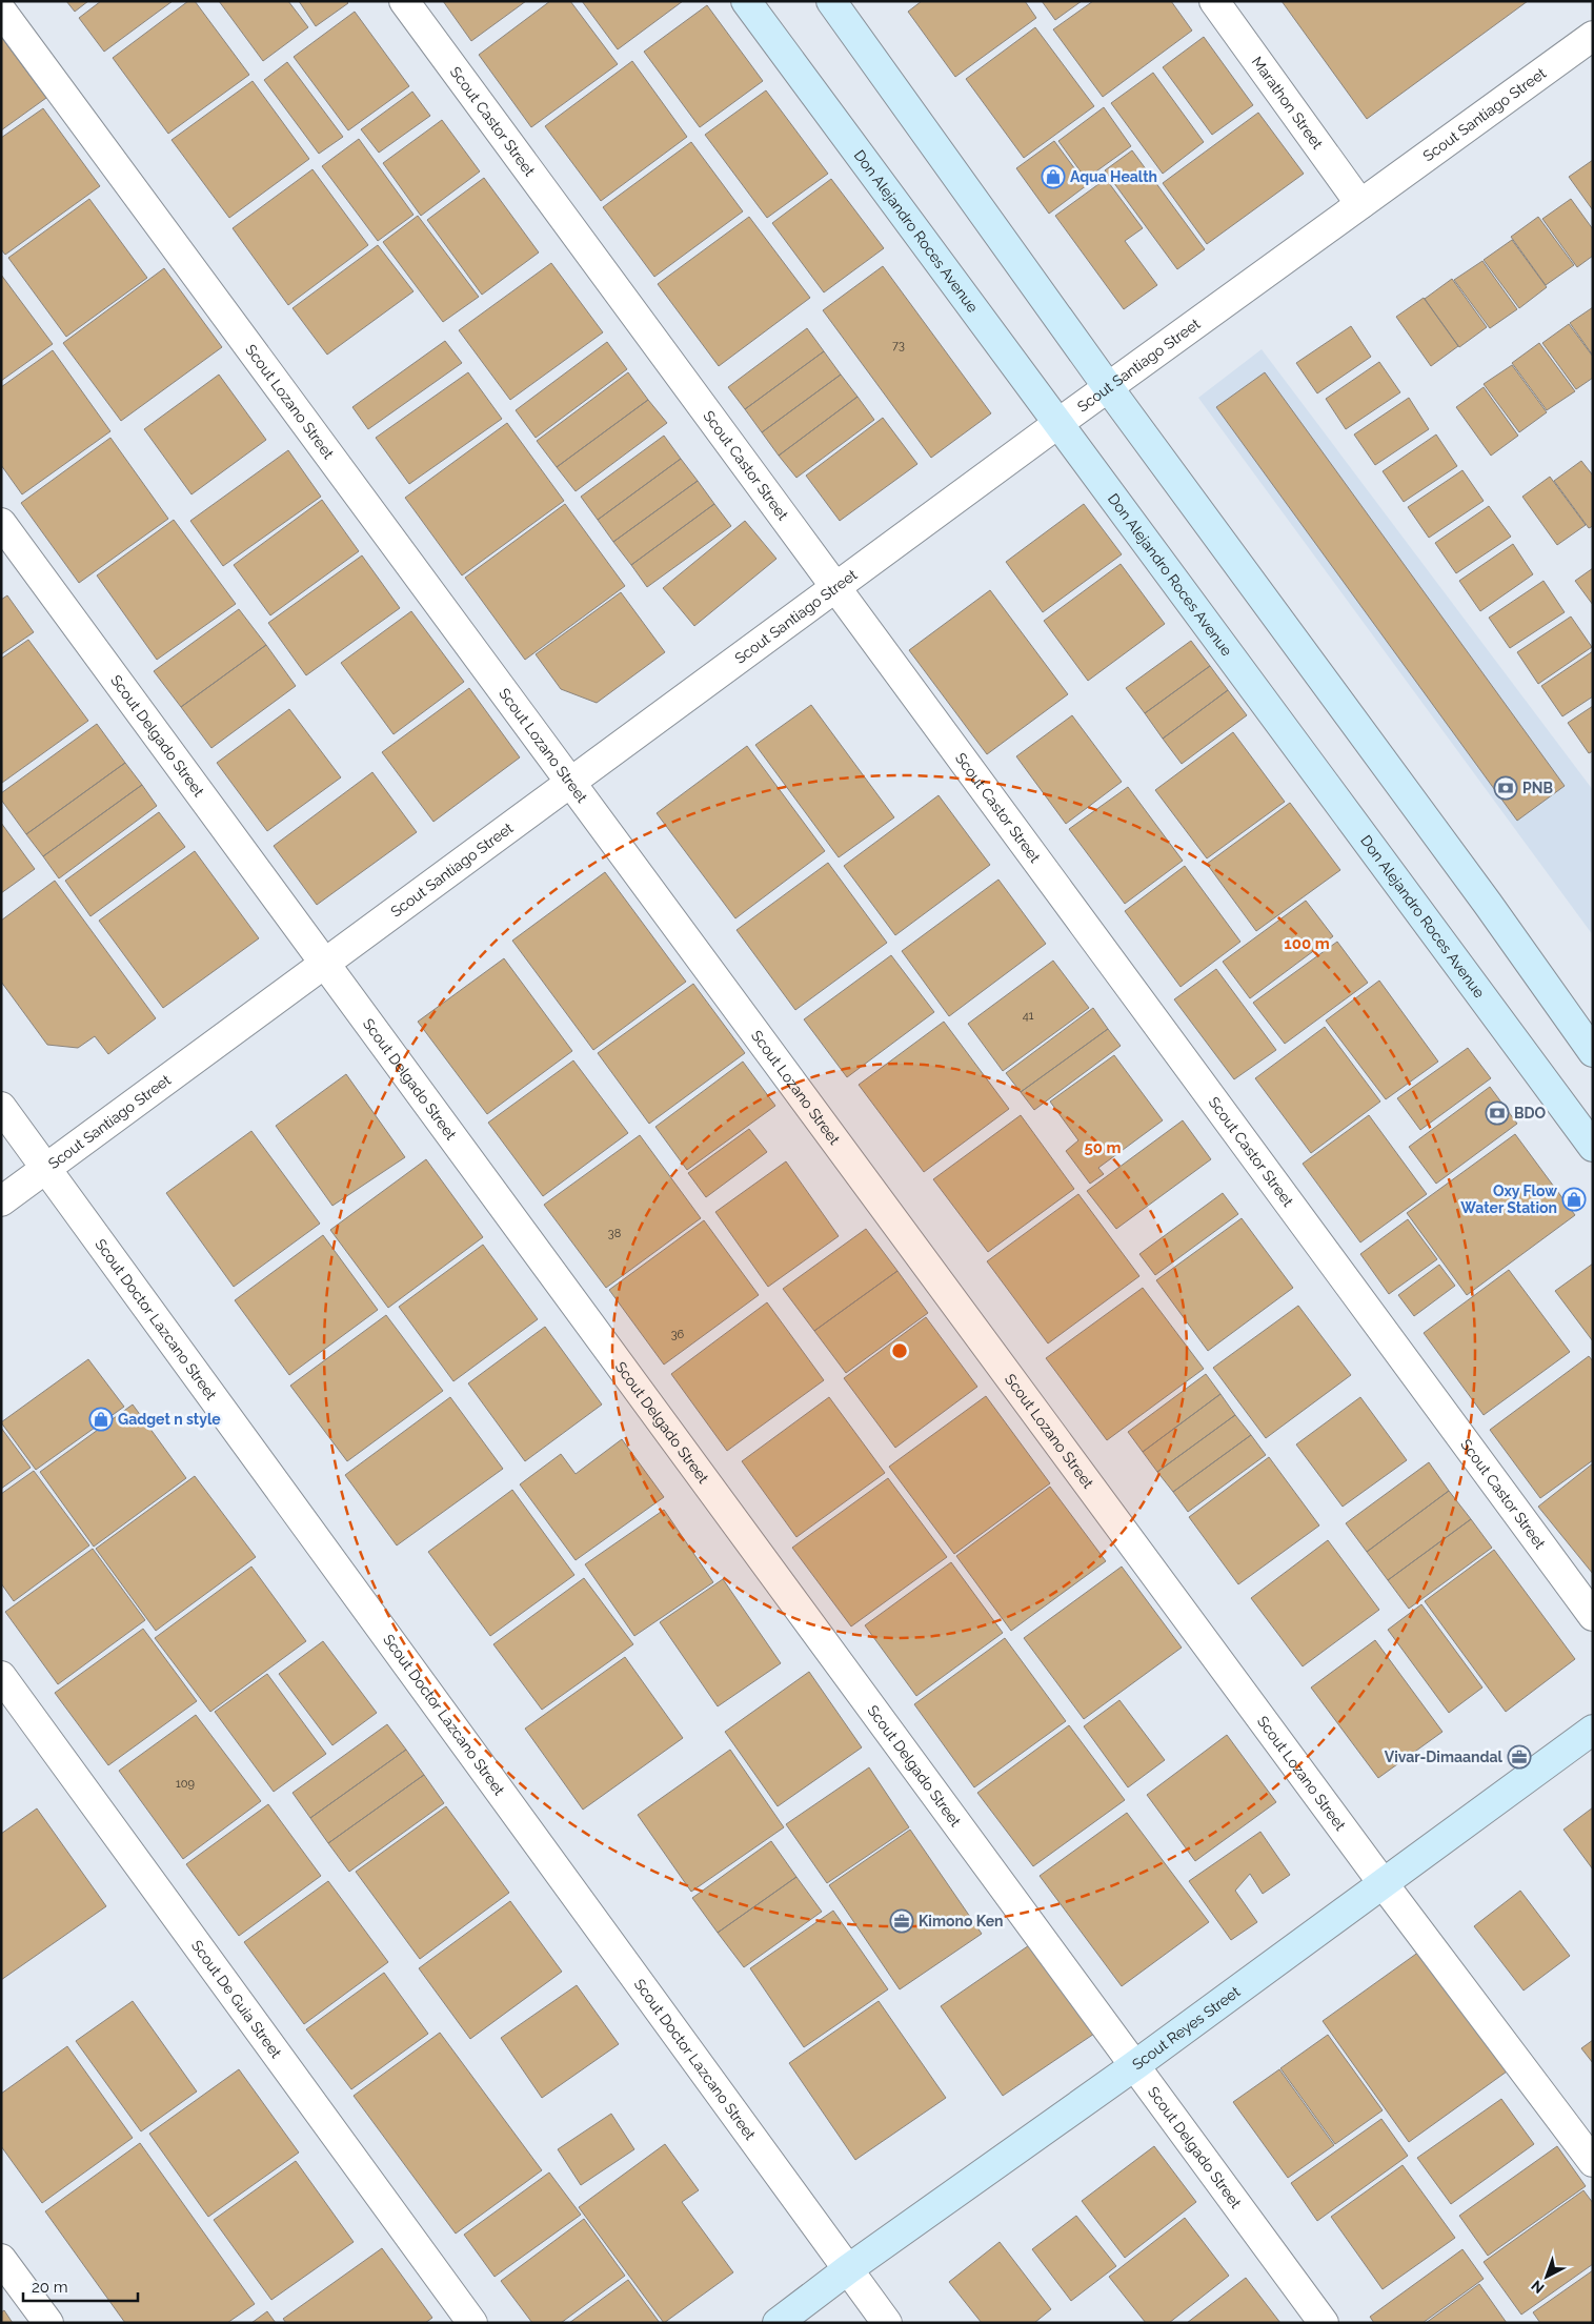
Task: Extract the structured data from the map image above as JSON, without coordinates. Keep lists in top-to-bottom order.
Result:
{
  "streets": {
    "main road": ["Don Alejandro Roces Avenue", "Scout Reyes Street"],
    "street": [
      "Marathon Street",
      "Scout Santiago Street",
      "Scout Castor Street",
      "Scout Lozano Street",
      "Scout Delgado Street",
      "Scout Doctor Lazcano Street",
      "Scout De Guia Street"
    ]
  },
  "crossings": [
    ["Marathon Street", "Scout Santiago Street"],
    ["Scout Santiago Street", "Scout Castor Street"],
    ["Scout Santiago Street", "Don Alejandro Roces Avenue"],
    ["Scout Santiago Street", "Scout Lozano Street"],
    ["Scout Santiago Street", "Scout Delgado Street"],
    ["Scout Santiago Street", "Scout Doctor Lazcano Street"],
    ["Scout Lozano Street", "Scout Reyes Street"],
    ["Scout Delgado Street", "Scout Reyes Street"],
    ["Scout Doctor Lazcano Street", "Scout Reyes Street"]
  ],
  "places": {
    "shop": ["Aqua Health", "Oxy Flow Water Station", "Gadget n style"],
    "bank": ["PNB", "BDO"],
    "office": ["Vivar-Dimaandal", "Kimono Ken"]
  },
  "house_numbers": [
    "73",
    "41",
    "38",
    "36",
    "109"
  ],
  "scale_bar": "20 m",
  "north": "bottom left",
  "rings": ["100 m", "50 m"]
}
